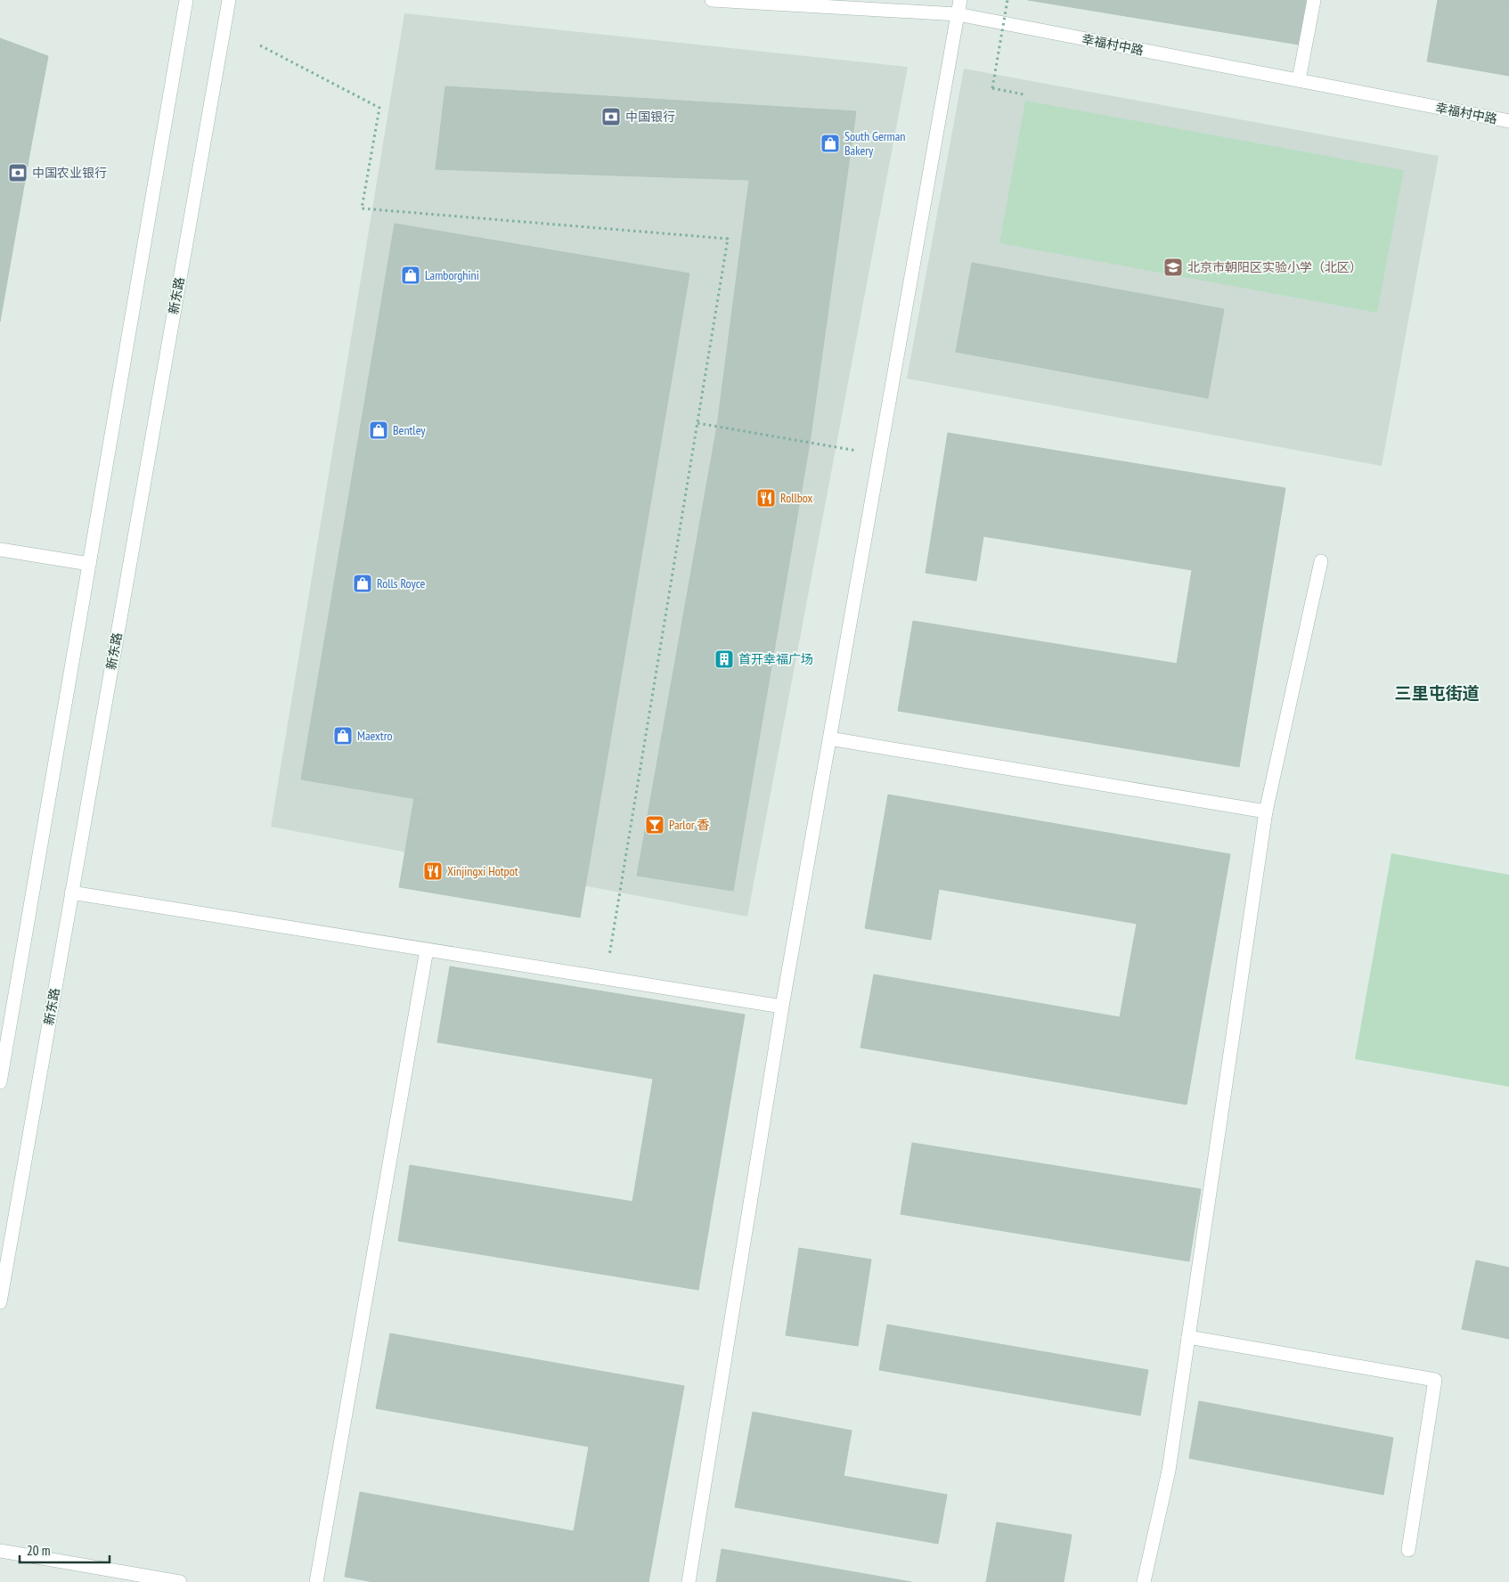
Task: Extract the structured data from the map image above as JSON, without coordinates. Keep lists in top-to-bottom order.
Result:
{
  "streets": {
    "main road": ["幸福村中路", "新东路"]
  },
  "districts": ["三里屯街道"],
  "places": {
    "bank": ["中国银行", "中国农业银行"],
    "shop": [
      "South German Bakery",
      "Lamborghini",
      "Bentley",
      "Rolls Royce",
      "Maextro"
    ],
    "school or university": ["北京市朝阳区实验小学（北区）"],
    "restaurant": ["Rollbox", "Xinjingxi Hotpot"],
    "building": ["首开幸福广场"],
    "bar": ["Parlor 香"]
  },
  "scale_bar": "20 m"
}
